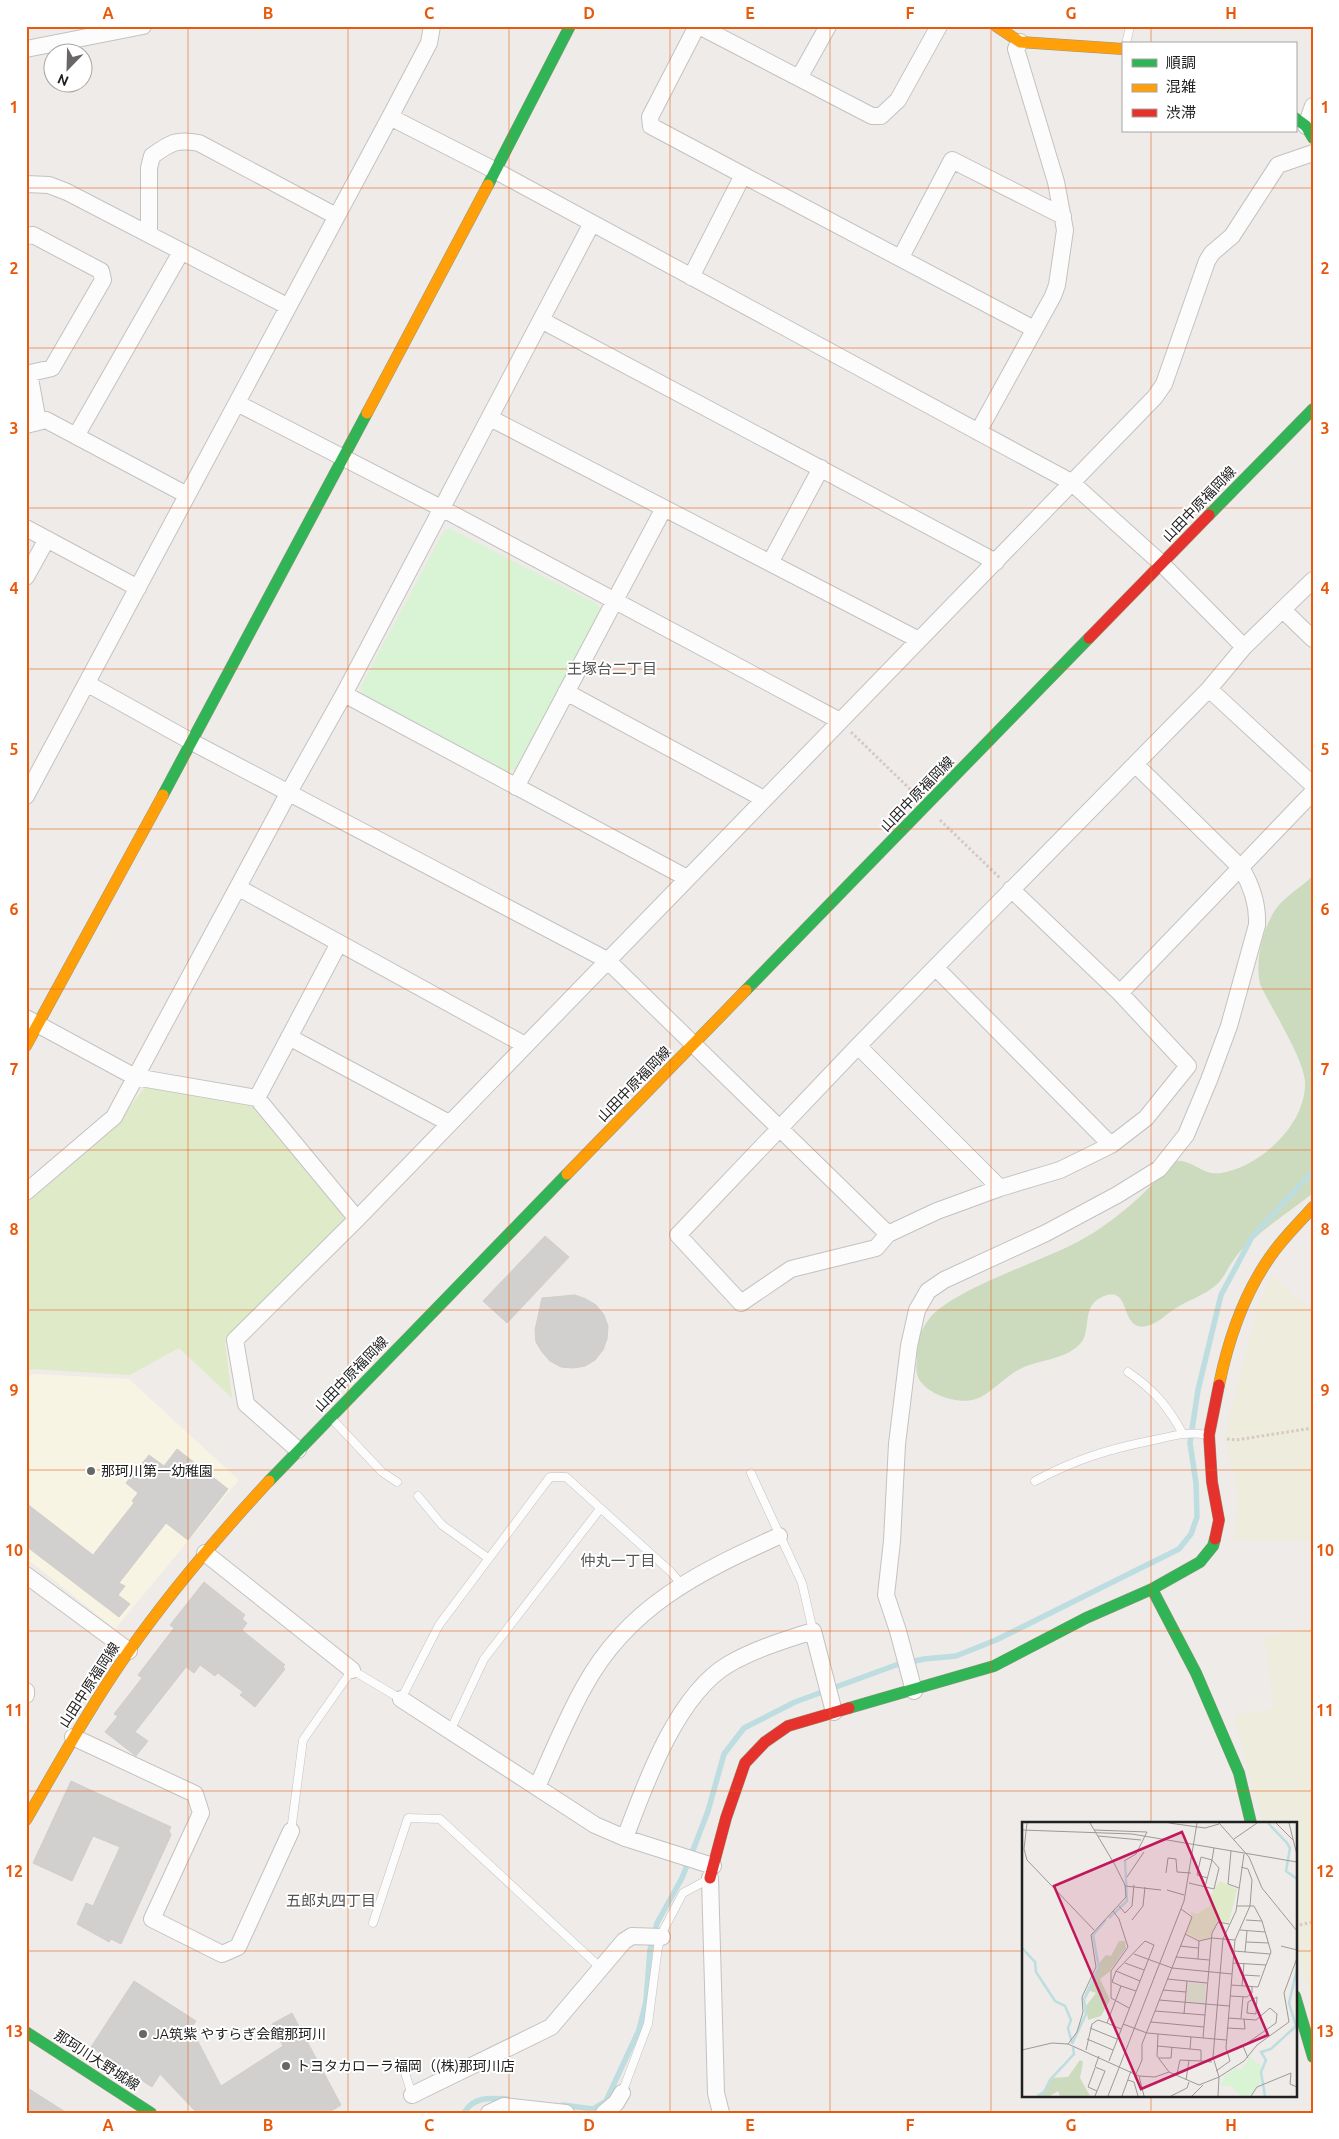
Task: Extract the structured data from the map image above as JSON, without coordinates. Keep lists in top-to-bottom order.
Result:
{
  "streets": {
    "street": ["山田中原福岡線", "那珂川大野城線"]
  },
  "districts": ["王塚台二丁目", "仲丸一丁目", "五郎丸四丁目"],
  "places": ["那珂川第一幼稚園", "JA筑紫 やすらぎ会館那珂川", "トヨタカローラ福岡（(株)那珂川店"],
  "legend": ["順調", "混雑", "渋滞"],
  "north": "bottom left",
  "grid": {
    "columns": [
      "A",
      "B",
      "C",
      "D",
      "E",
      "F",
      "G",
      "H"
    ],
    "rows": [
      "1",
      "2",
      "3",
      "4",
      "5",
      "6",
      "7",
      "8",
      "9",
      "10",
      "11",
      "12",
      "13"
    ]
  }
}
